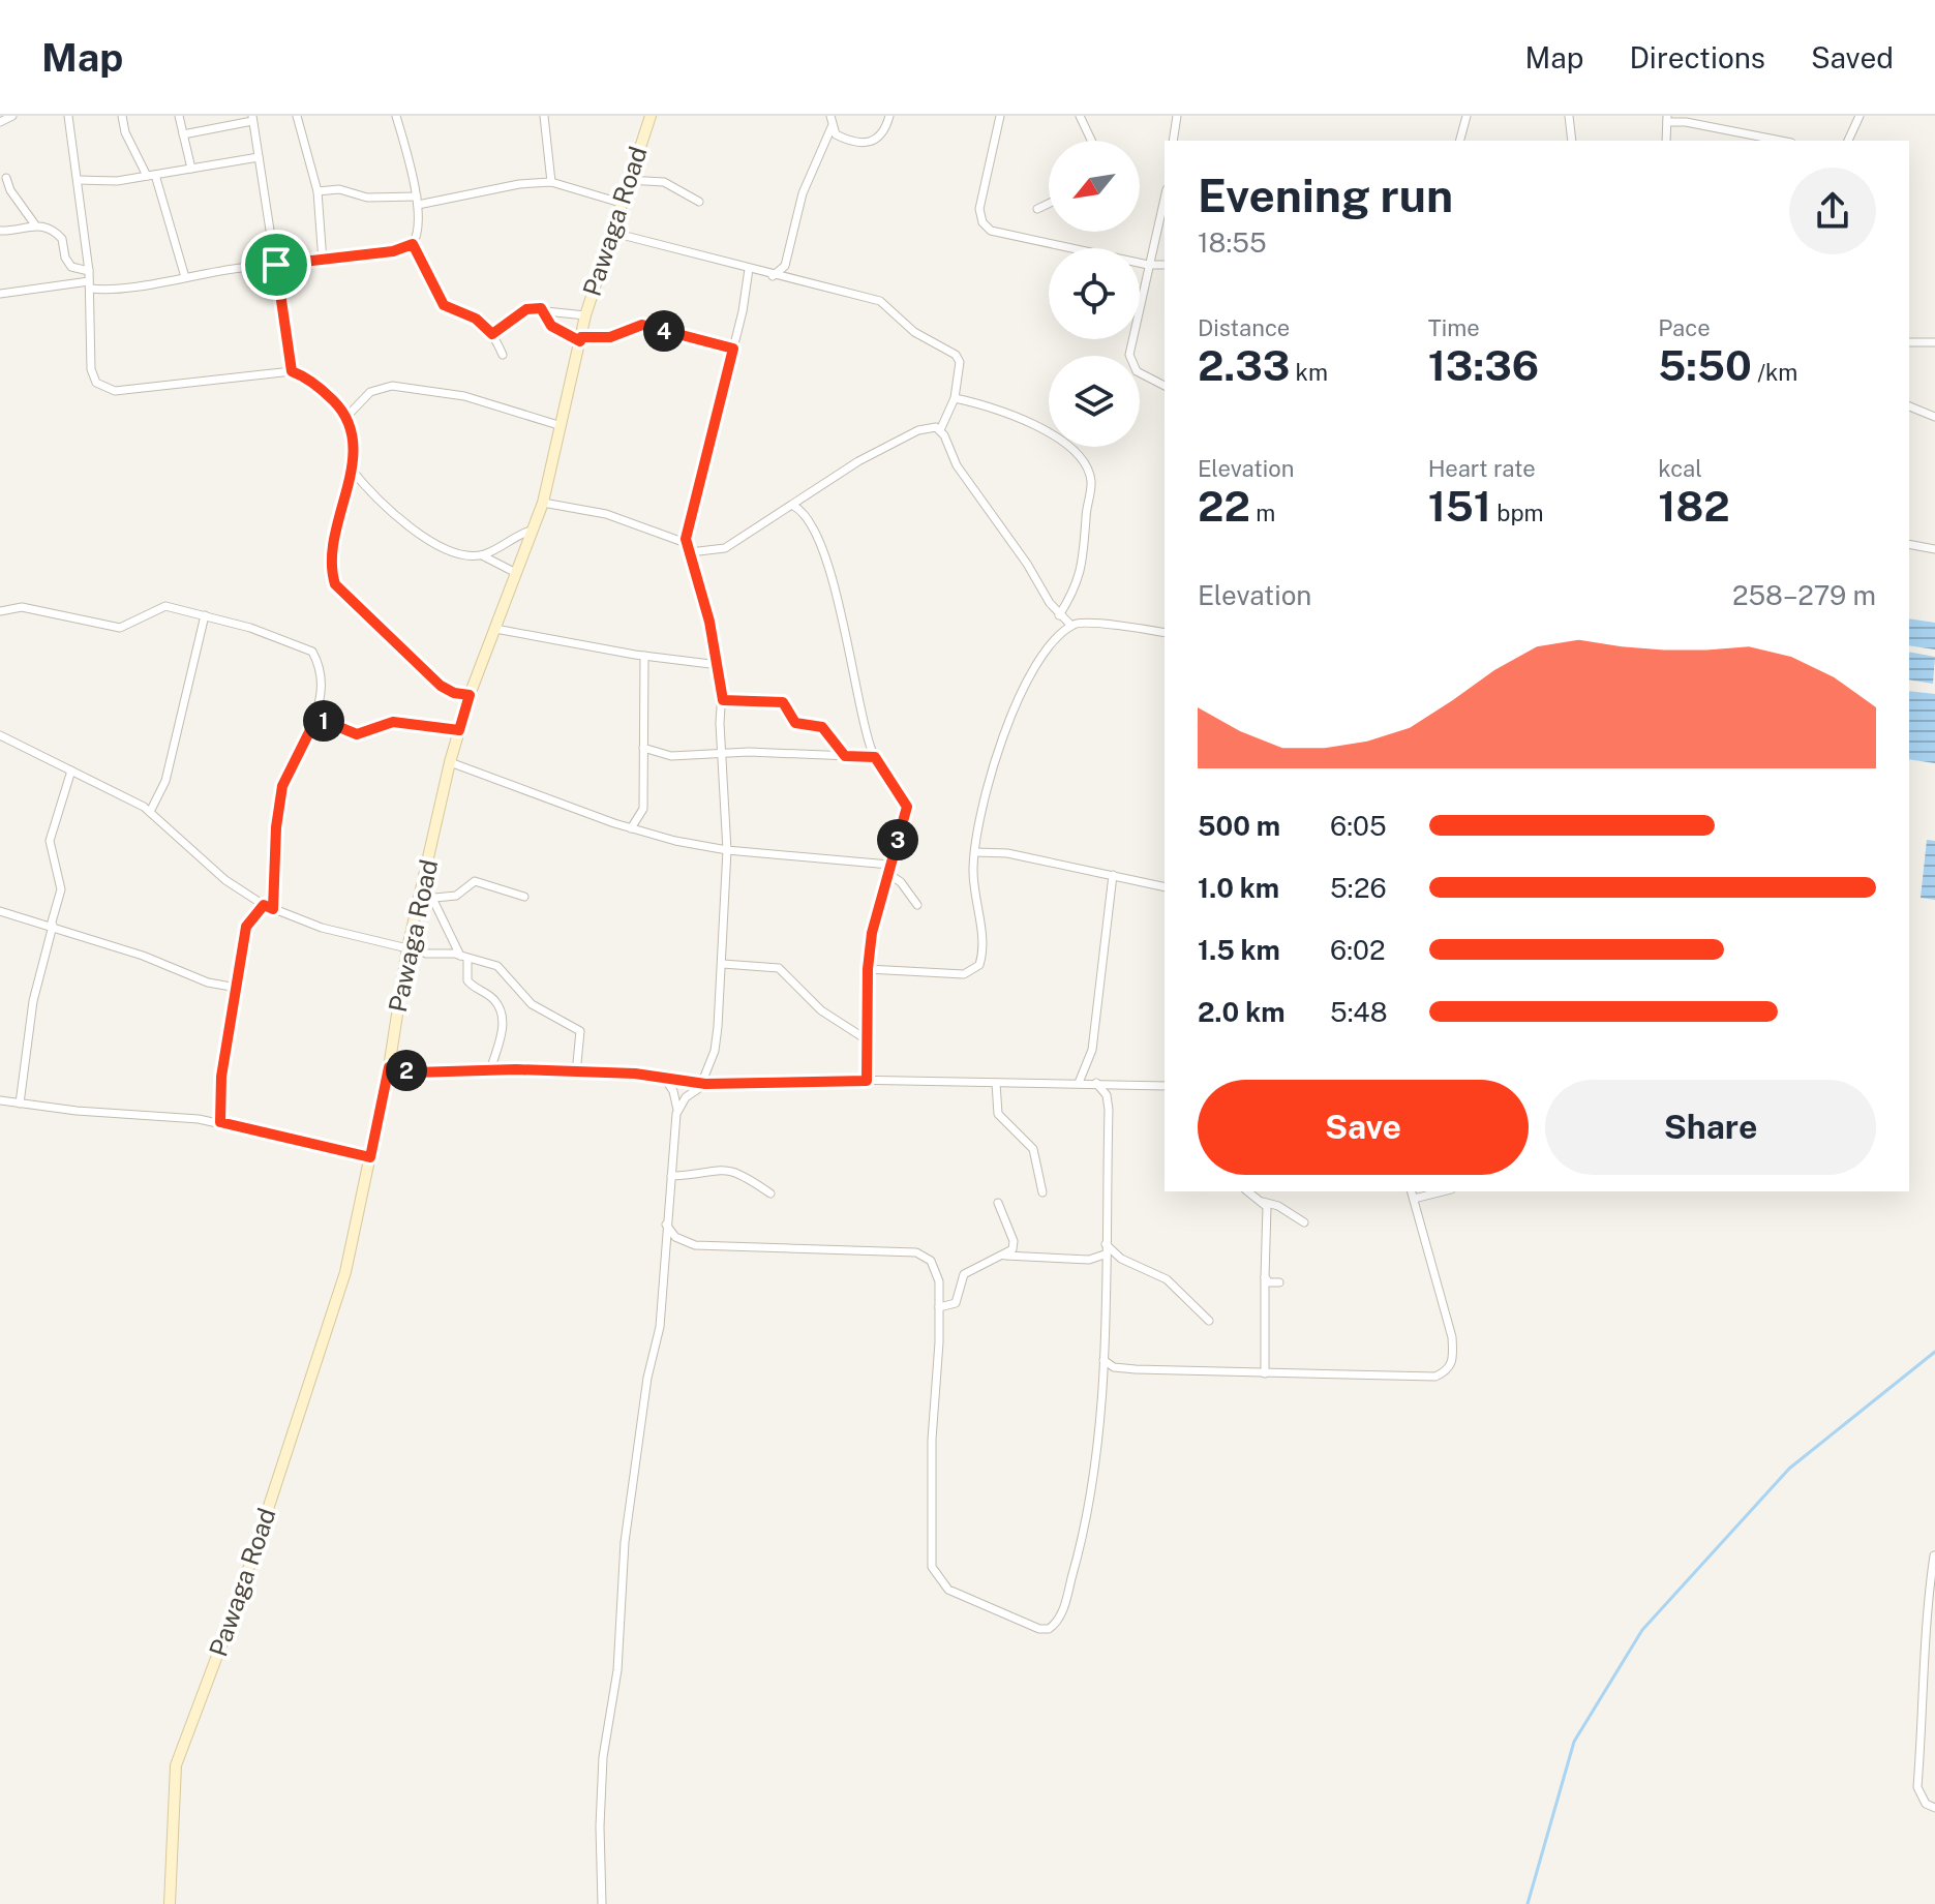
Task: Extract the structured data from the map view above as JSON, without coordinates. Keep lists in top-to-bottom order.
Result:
{
  "streets": {
    "main road": ["Pawaga Road"]
  },
  "north": "bottom left",
  "page": {
    "header": "Map",
    "nav": ["Map", "Directions", "Saved"],
    "heading": ["Evening run", "18:55"],
    "stats": [
      ["Distance", "2.33 km"],
      ["Time", "13:36"],
      ["Pace", "5:50 /km"],
      ["Elevation", "22 m"],
      ["Heart rate", "151 bpm"],
      ["kcal", "182"]
    ],
    "pins": [
      "4",
      "1",
      "3",
      "2"
    ],
    "chart": ["Elevation", "258–279 m"],
    "list": [
      {
        "name": "500 m",
        "note": "6:05"
      },
      {
        "name": "1.0 km",
        "note": "5:26"
      },
      {
        "name": "1.5 km",
        "note": "6:02"
      },
      {
        "name": "2.0 km",
        "note": "5:48"
      }
    ],
    "buttons": ["Save", "Share"]
  }
}
